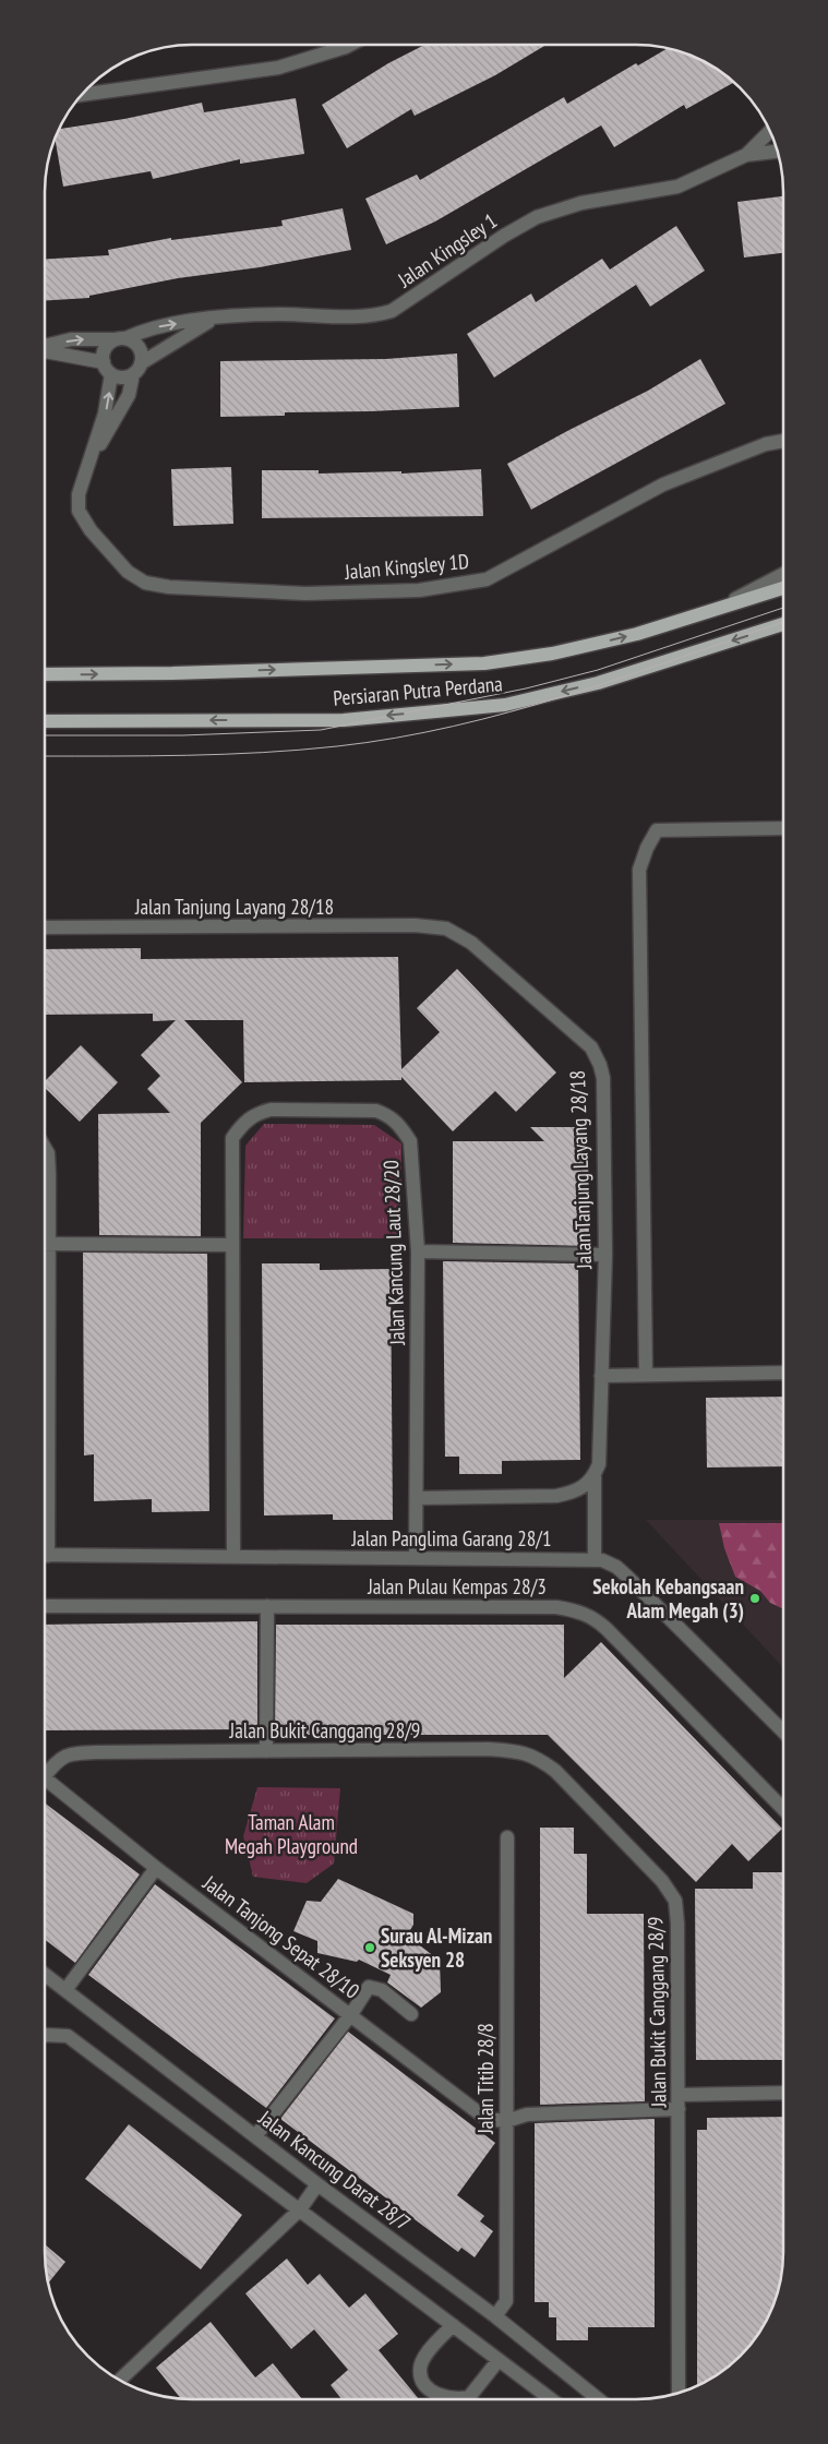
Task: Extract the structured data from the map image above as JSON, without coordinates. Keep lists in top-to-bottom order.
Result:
{
  "streets": {
    "main road": ["Persiaran Putra Perdana"],
    "street": [
      "Jalan Kingsley 1",
      "Jalan Kingsley 1D",
      "Jalan Tanjung Layang 28/18",
      "Jalan Kancung Laut 28/20",
      "Jalan Panglima Garang 28/1",
      "Jalan Pulau Kempas 28/3",
      "Jalan Bukit Canggang 28/9",
      "Jalan Tanjong Sepat 28/10",
      "Jalan Titib 28/8",
      "Jalan Kancung Darat 28/7"
    ]
  },
  "crossings": [
    ["Jalan Kingsley 1", "Jalan Kingsley 1D"],
    ["Jalan Tanjung Layang 28/18", "Jalan Panglima Garang 28/1"],
    ["Jalan Kancung Laut 28/20", "Jalan Panglima Garang 28/1"],
    ["Jalan Tanjong Sepat 28/10", "Jalan Titib 28/8"],
    ["Jalan Titib 28/8", "Jalan Kancung Darat 28/7"]
  ],
  "parks": ["Taman Alam Megah Playground"],
  "places": ["Sekolah Kebangsaan Alam Megah (3)", "Surau Al-Mizan Seksyen 28"]
}
